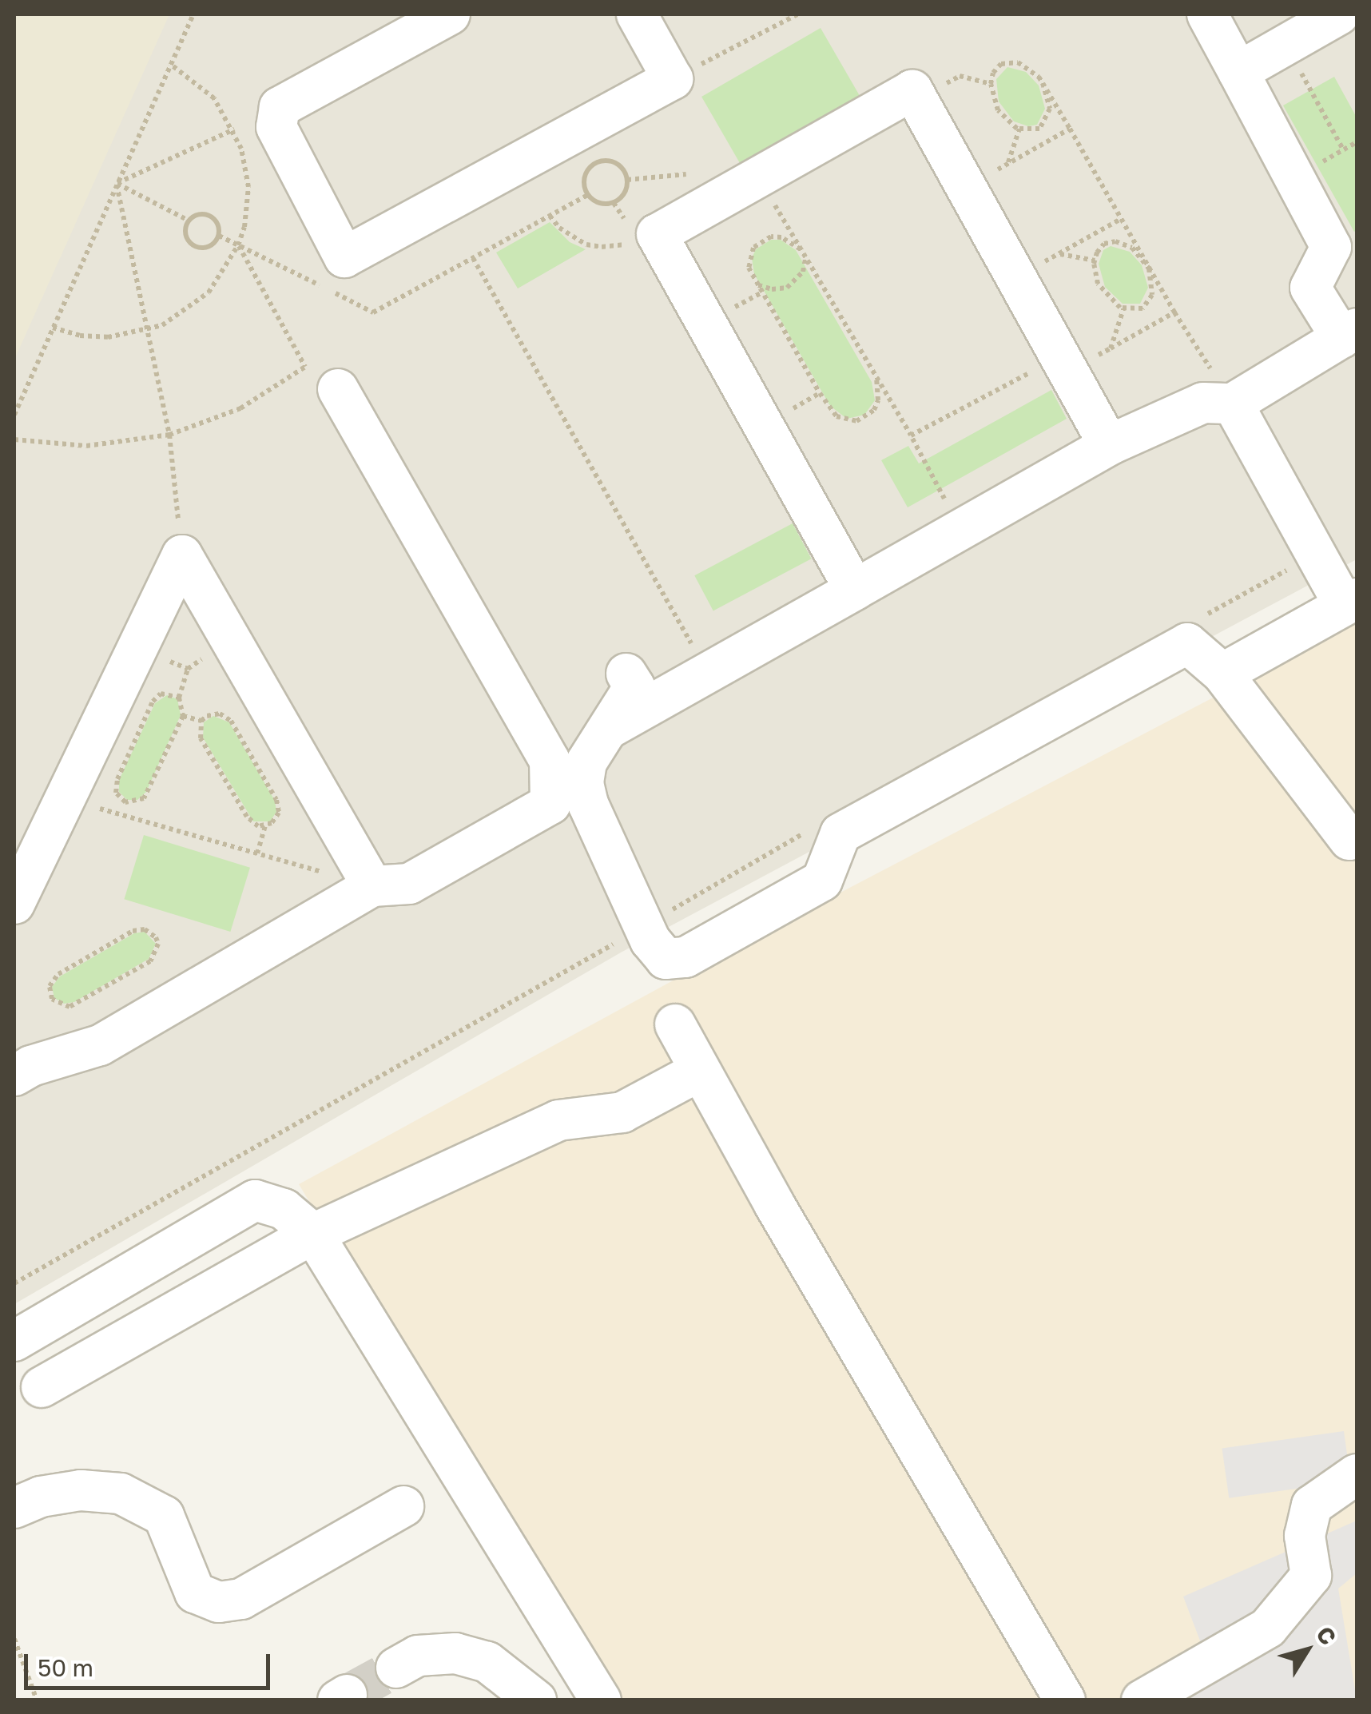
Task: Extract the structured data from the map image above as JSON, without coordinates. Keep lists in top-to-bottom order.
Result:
{
  "scale_bar": "50 m",
  "north": "top right"
}
